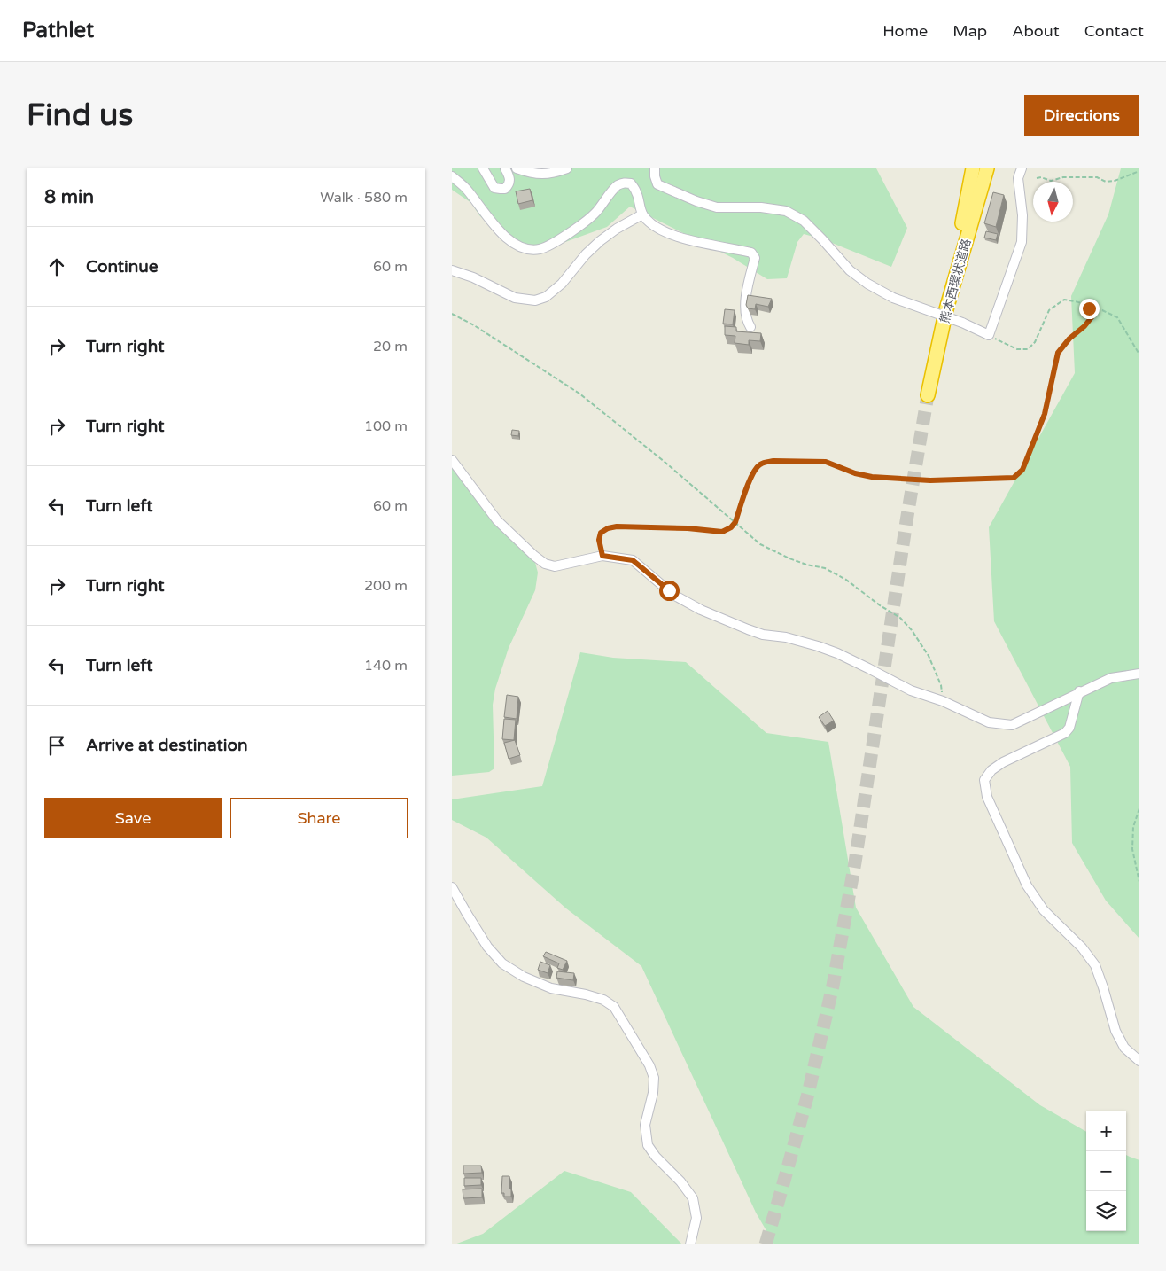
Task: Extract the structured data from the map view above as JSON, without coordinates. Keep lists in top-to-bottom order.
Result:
{
  "streets": {
    "highway": ["熊本西環状道路"]
  },
  "north": "bottom",
  "page": {
    "header": "Pathlet",
    "nav": [
      "Home",
      "Map",
      "About",
      "Contact"
    ],
    "buttons": [
      "Directions",
      ["Save", "Share"]
    ],
    "title": "Find us",
    "heading": ["8 min", "Walk · 580 m"],
    "list": [
      ["Continue", "60 m"],
      ["Turn right", "20 m"],
      ["Turn right", "100 m"],
      ["Turn left", "60 m"],
      ["Turn right", "200 m"],
      ["Turn left", "140 m"],
      "Arrive at destination"
    ],
    "map_buttons": ["+", "−"]
  }
}
